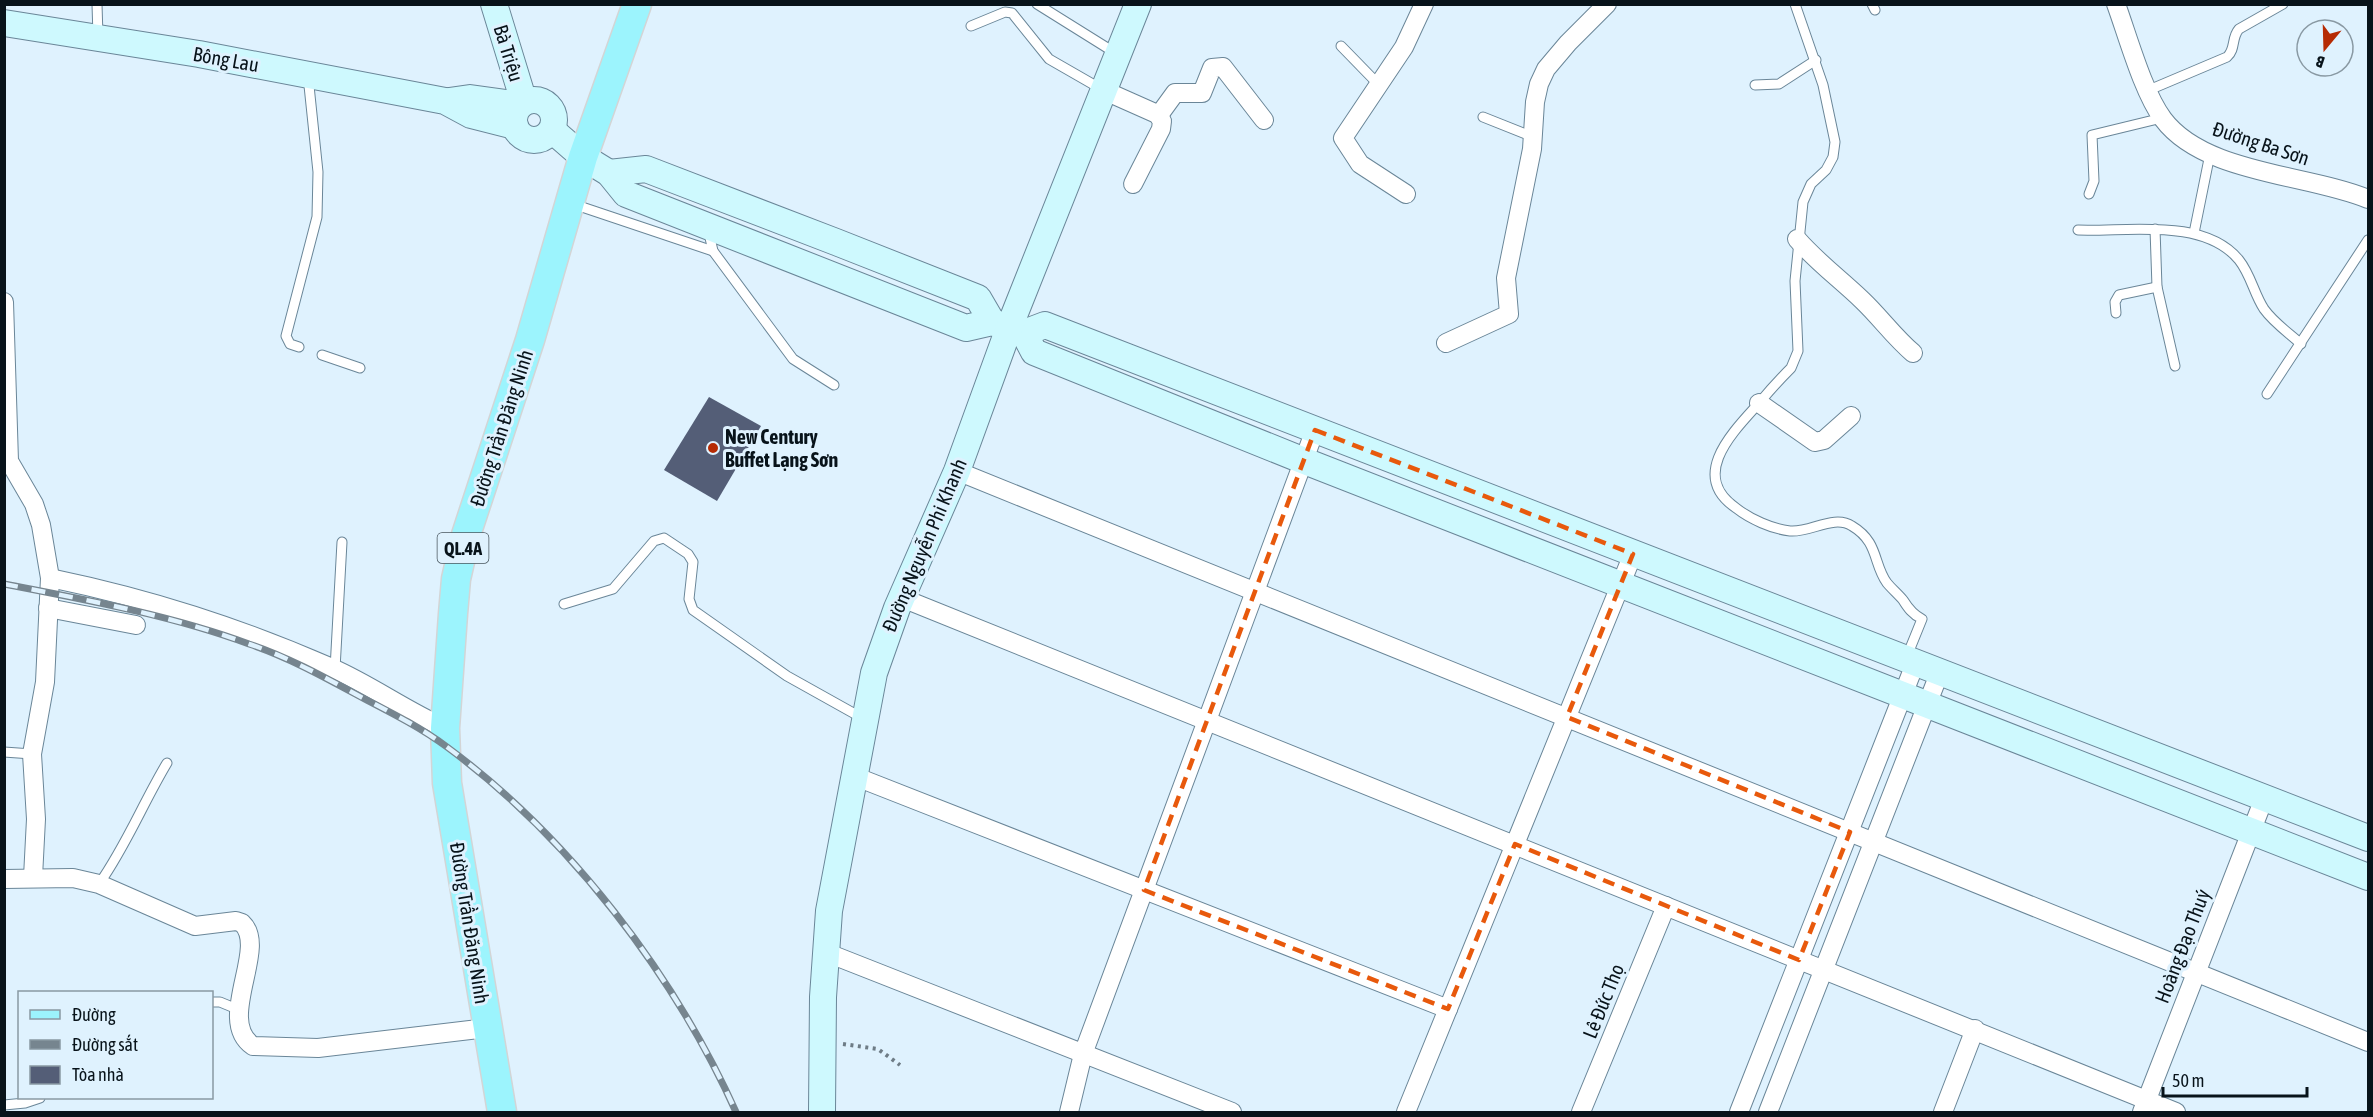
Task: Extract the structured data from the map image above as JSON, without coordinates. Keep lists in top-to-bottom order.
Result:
{
  "streets": {
    "main road": ["Đường Trần Đăng Ninh", "QL.4A"],
    "street": [
      "Bà Triệu",
      "Bông Lau",
      "Đường Ba Sơn",
      "Đường Nguyễn Phi Khanh",
      "Hoàng Đạo Thuý",
      "Lê Đức Thọ"
    ]
  },
  "crossings": [
    ["Bà Triệu", "Bông Lau"],
    ["Bông Lau", "Đường Trần Đăng Ninh"]
  ],
  "places": ["New Century Buffet Lạng Sơn"],
  "legend": ["Đường", "Đường sắt", "Tòa nhà"],
  "scale_bar": "50 m",
  "north": "bottom"
}
